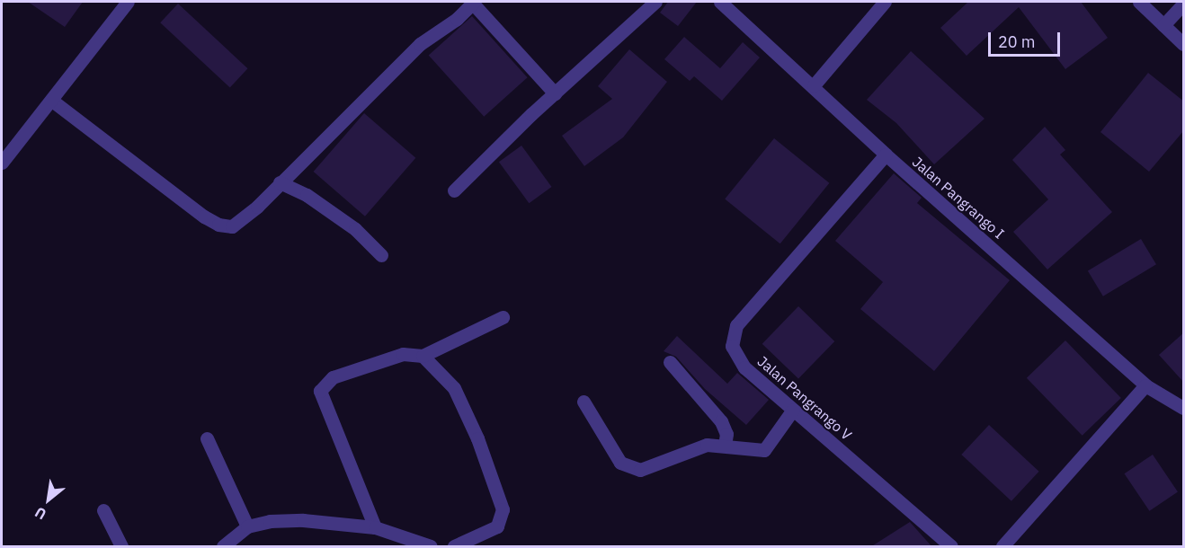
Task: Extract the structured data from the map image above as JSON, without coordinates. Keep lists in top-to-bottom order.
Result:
{
  "streets": {
    "street": ["Jalan Pangrango I", "Jalan Pangrango V"]
  },
  "crossings": [
    ["Jalan Pangrango I", "Jalan Pangrango V"]
  ],
  "scale_bar": "20 m",
  "north": "bottom left"
}
